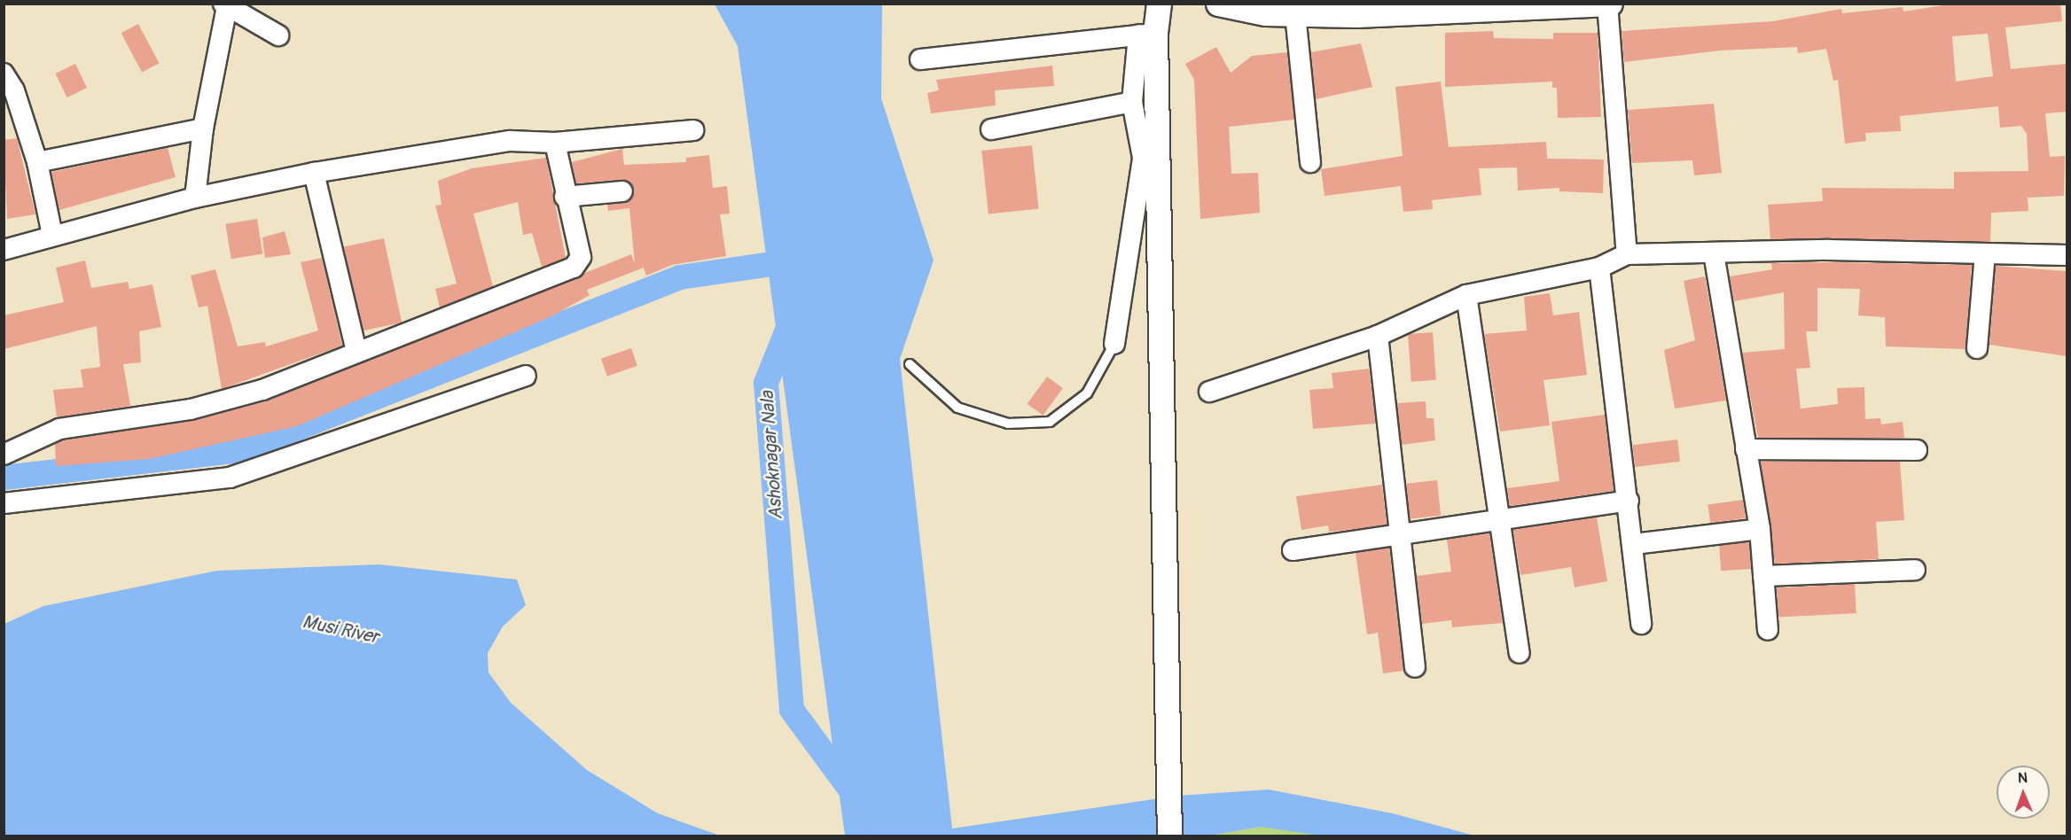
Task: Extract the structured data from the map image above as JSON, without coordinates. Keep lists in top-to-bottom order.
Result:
{
  "water": ["Ashoknagar Nala", "Musi River"],
  "north": "top"
}
